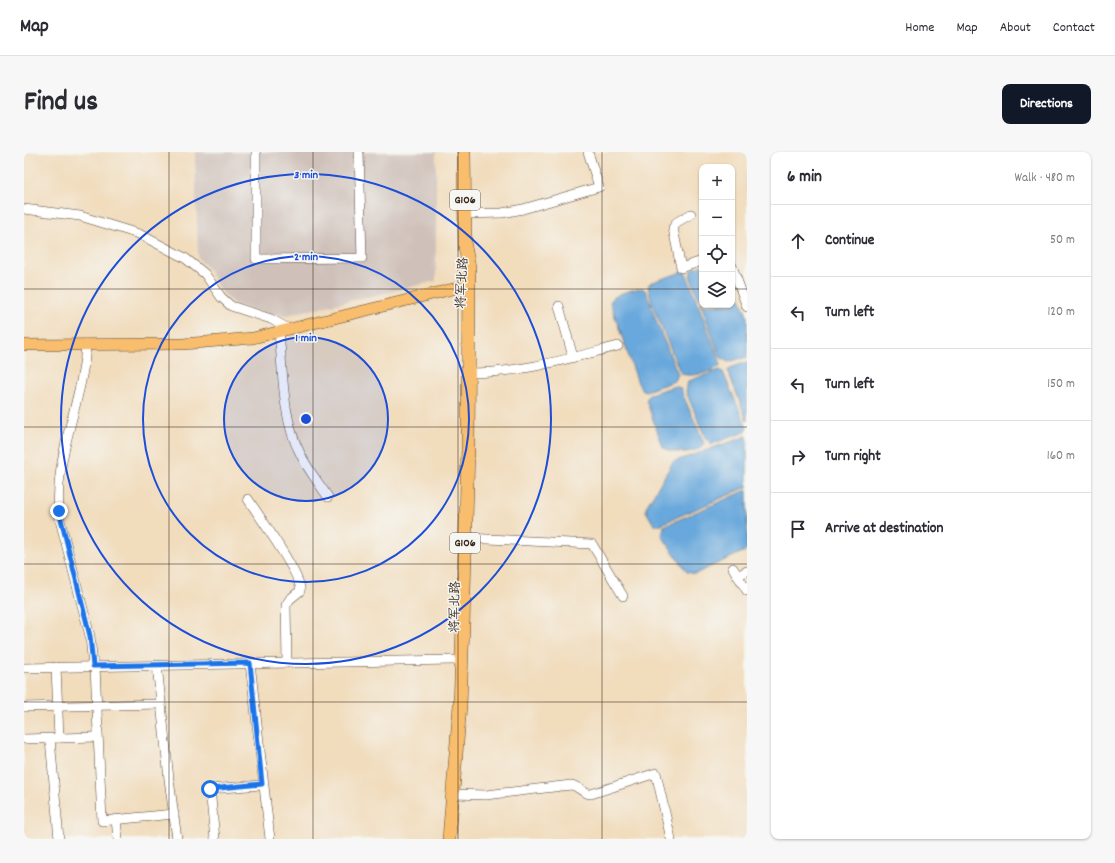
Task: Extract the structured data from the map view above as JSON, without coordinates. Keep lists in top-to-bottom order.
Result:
{
  "streets": {
    "highway": ["G106", "将军北路"]
  },
  "crossings": [
    ["G106", "将军北路"]
  ],
  "page": {
    "header": "Map",
    "nav": [
      "Home",
      "Map",
      "About",
      "Contact"
    ],
    "title": "Find us",
    "buttons": "Directions",
    "heading": ["6 min", "Walk · 480 m"],
    "map_buttons": ["+", "−"],
    "list": [
      ["Continue", "50 m"],
      ["Turn left", "120 m"],
      ["Turn left", "150 m"],
      ["Turn right", "160 m"],
      "Arrive at destination"
    ]
  },
  "rings": ["3 min", "2 min", "1 min"]
}
